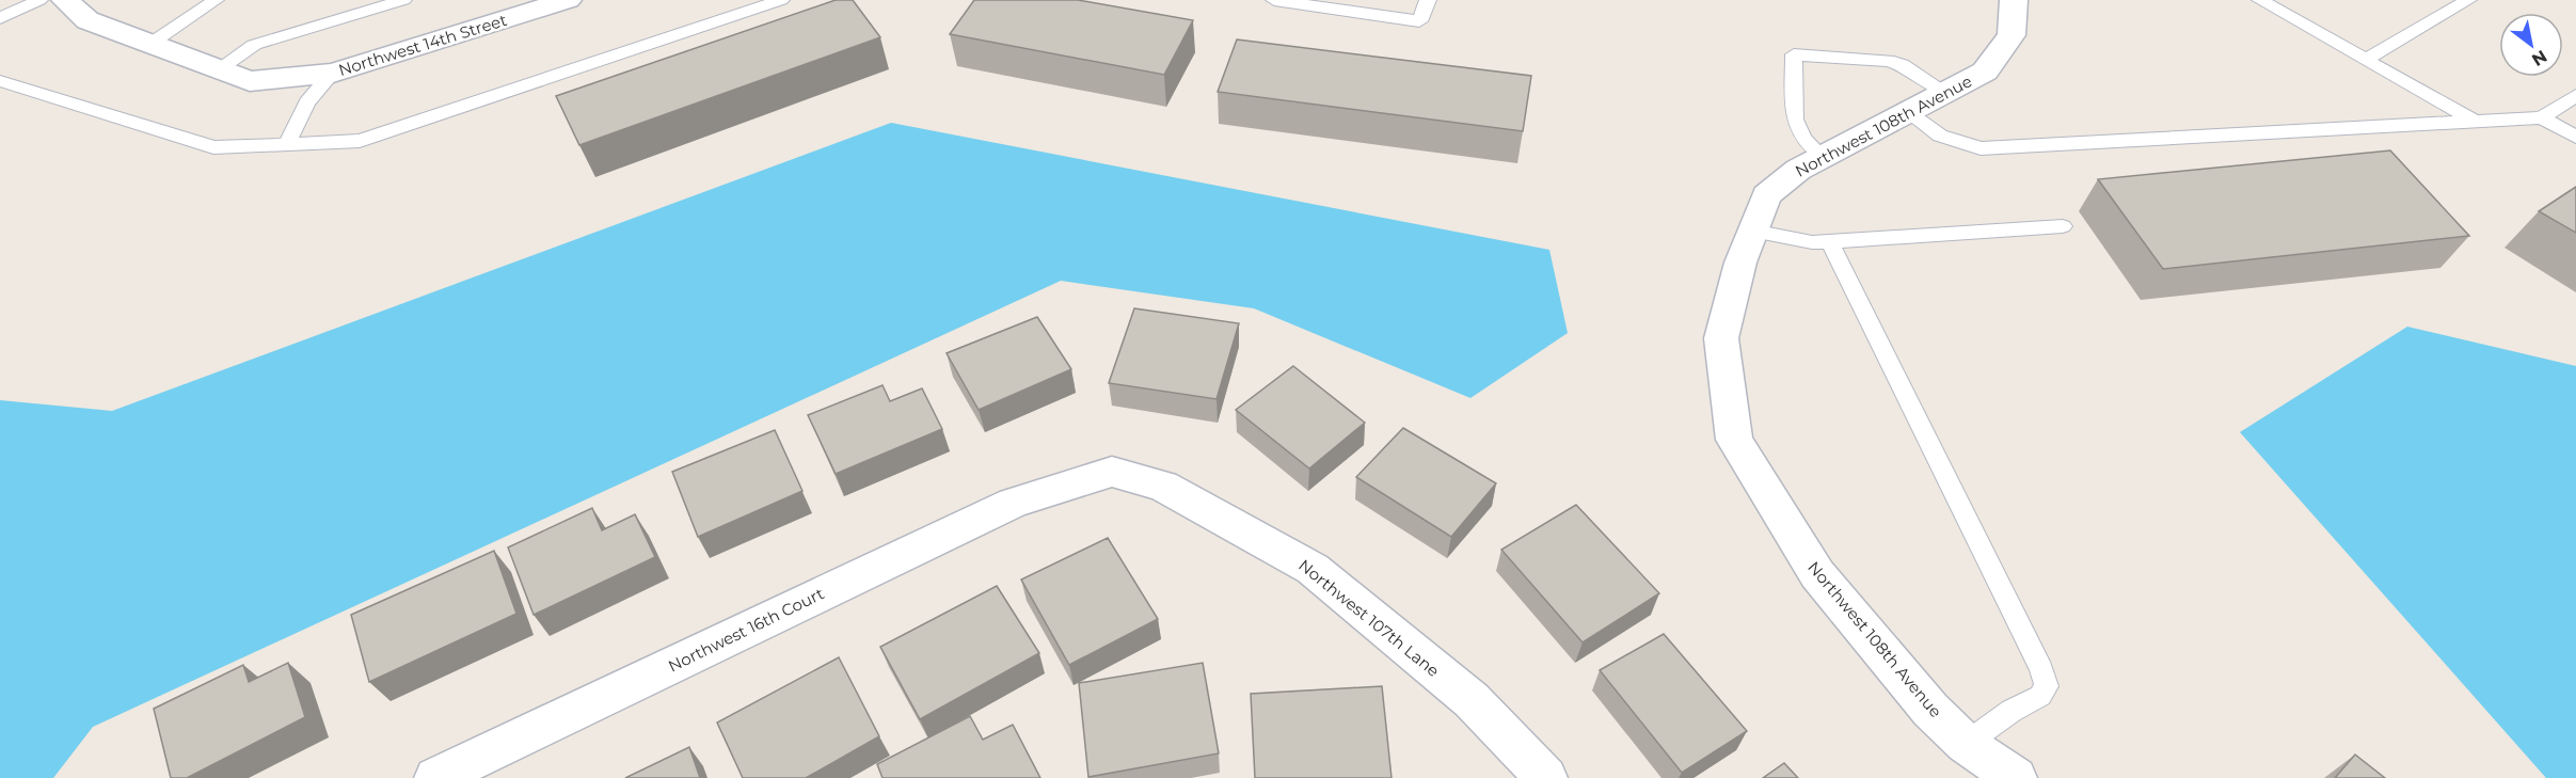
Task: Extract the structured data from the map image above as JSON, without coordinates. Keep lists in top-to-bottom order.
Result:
{
  "streets": {
    "street": [
      "Northwest 14th Street",
      "Northwest 108th Avenue",
      "Northwest 107th Lane",
      "Northwest 16th Court"
    ]
  },
  "crossings": [
    ["Northwest 107th Lane", "Northwest 16th Court"]
  ],
  "north": "bottom right"
}
